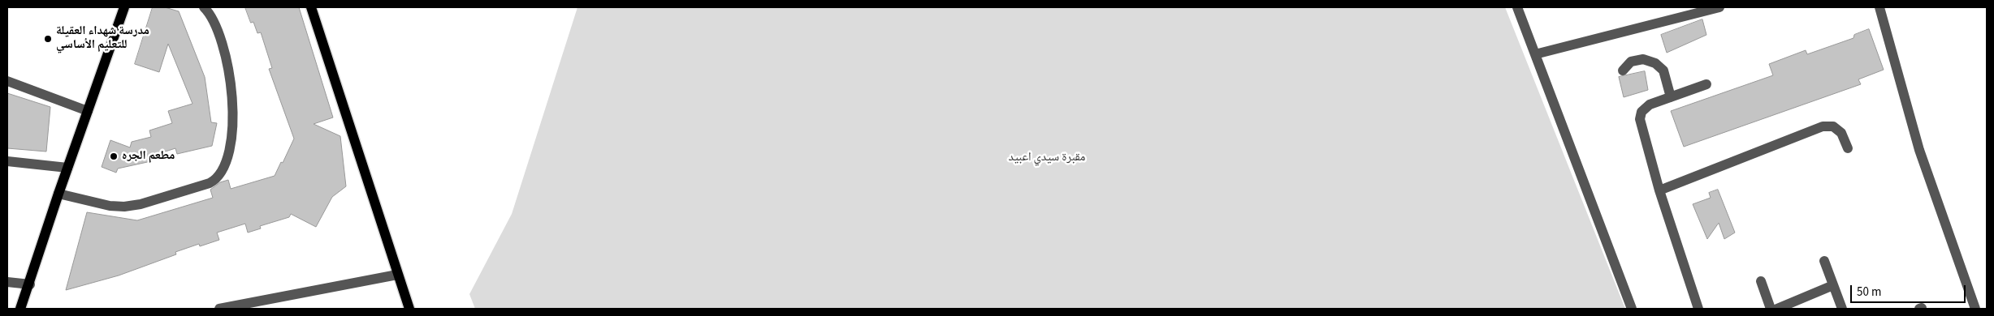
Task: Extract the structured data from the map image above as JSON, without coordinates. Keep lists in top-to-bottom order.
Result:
{
  "parks": ["مقبرة سيدي اعبيد"],
  "places": ["مدرسة شهداء العقيلة للتعليم الأساسي", "مطعم الجره"],
  "scale_bar": "50 m"
}
